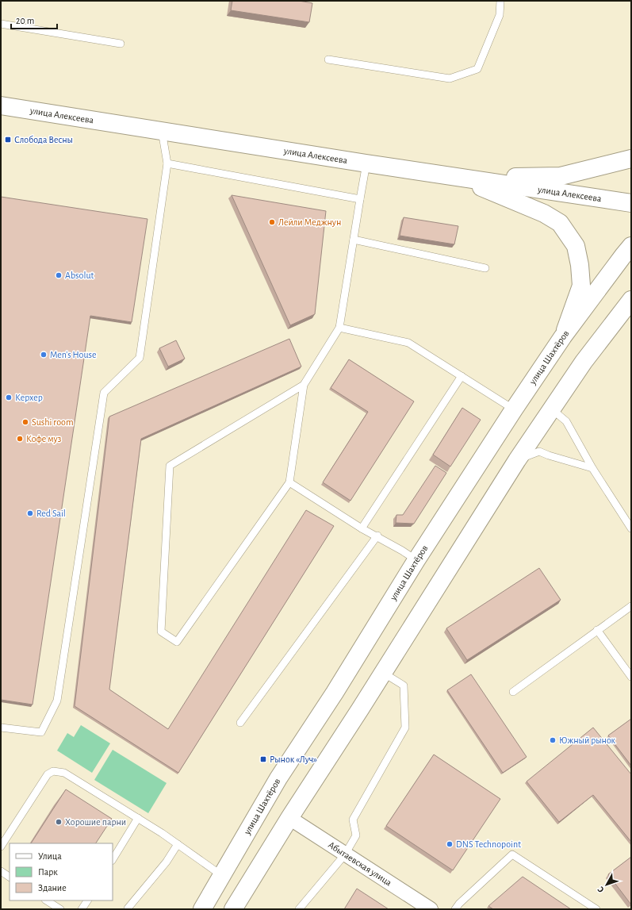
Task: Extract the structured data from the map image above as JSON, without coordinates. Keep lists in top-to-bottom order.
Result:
{
  "streets": {
    "main road": ["улица Алексеева", "улица Шахтёров"],
    "street": ["Абытаевская улица"]
  },
  "places": {
    "transit": ["Слобода Весны", "Рынок «Луч»"],
    "other": [
      "Лейли Меджнун",
      "Absolut",
      "Men's House",
      "Керхер",
      "Sushi room",
      "Кофе муз",
      "Red Sail",
      "Южный рынок",
      "Хорошие парни",
      "DNS Technopoint"
    ]
  },
  "legend": ["Улица", "Парк", "Здание"],
  "scale_bar": "20 m",
  "north": "bottom left"
}
